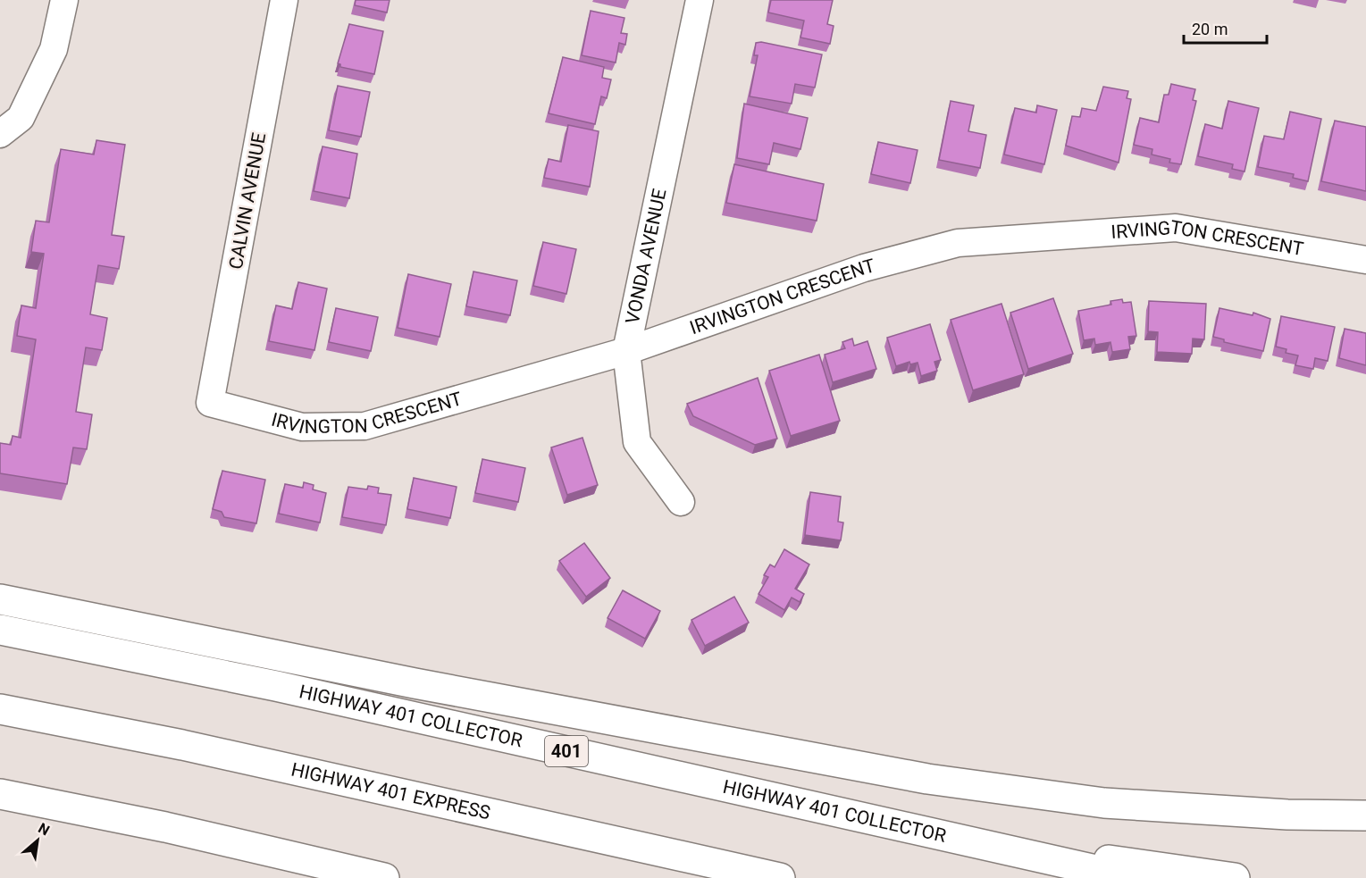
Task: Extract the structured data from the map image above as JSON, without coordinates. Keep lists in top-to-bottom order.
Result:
{
  "streets": {
    "highway": ["HIGHWAY 401 COLLECTOR", "401", "HIGHWAY 401 EXPRESS"],
    "street": ["CALVIN AVENUE", "IRVINGTON CRESCENT", "VONDA AVENUE"]
  },
  "crossings": [
    ["CALVIN AVENUE", "IRVINGTON CRESCENT"],
    ["IRVINGTON CRESCENT", "VONDA AVENUE"]
  ],
  "scale_bar": "20 m",
  "north": "top right"
}
